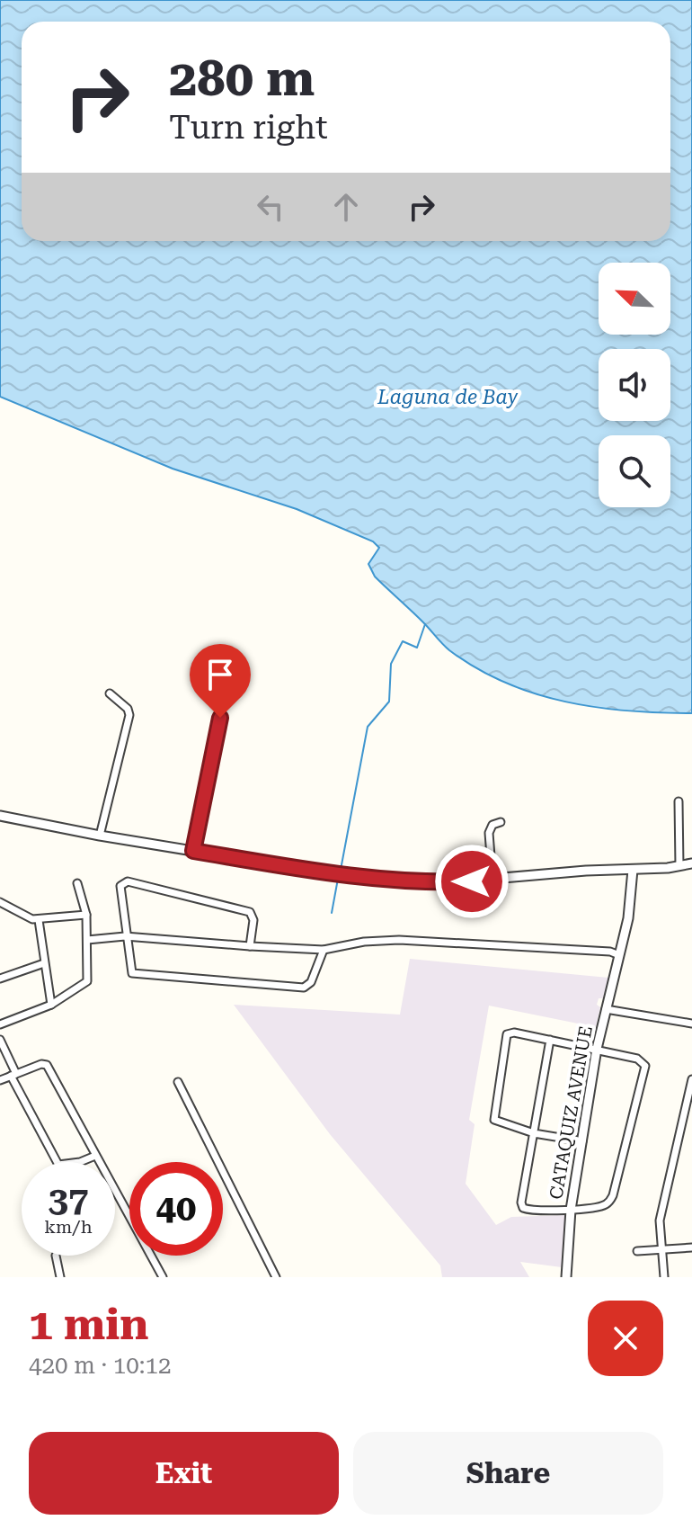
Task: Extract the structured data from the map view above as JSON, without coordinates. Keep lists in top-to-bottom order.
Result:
{
  "streets": {
    "street": ["CATAQUIZ AVENUE"]
  },
  "water": ["Laguna de Bay"],
  "north": "top left",
  "page": {
    "turn": ["280 m", "Turn right"],
    "speed": "37 km/h",
    "limit": "40",
    "heading": ["1 min", "420 m · 10:12"],
    "buttons": ["Exit", "Share"]
  }
}
